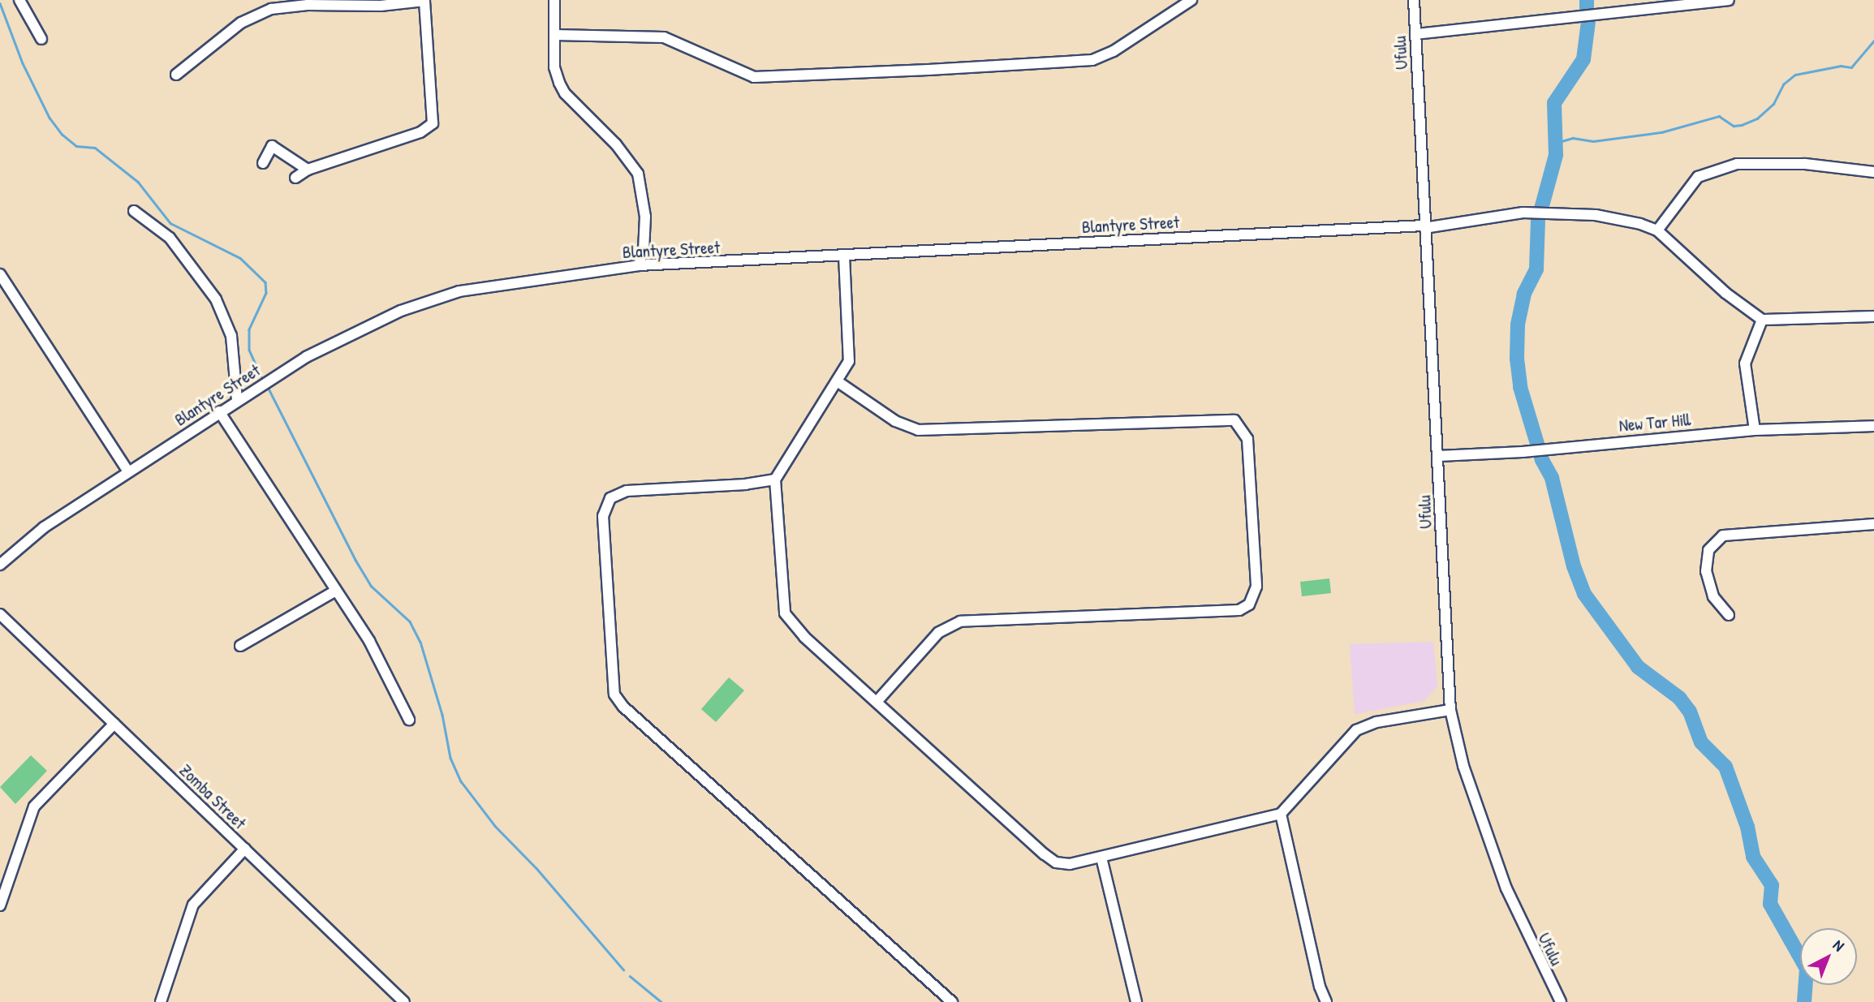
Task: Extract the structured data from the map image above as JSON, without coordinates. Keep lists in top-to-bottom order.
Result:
{
  "streets": {
    "street": [
      "Ufulu",
      "Blantyre Street",
      "New Tar Hill",
      "Zomba Street"
    ]
  },
  "crossings": [
    ["Ufulu", "Blantyre Street"],
    ["Ufulu", "New Tar Hill"]
  ],
  "north": "top right"
}
